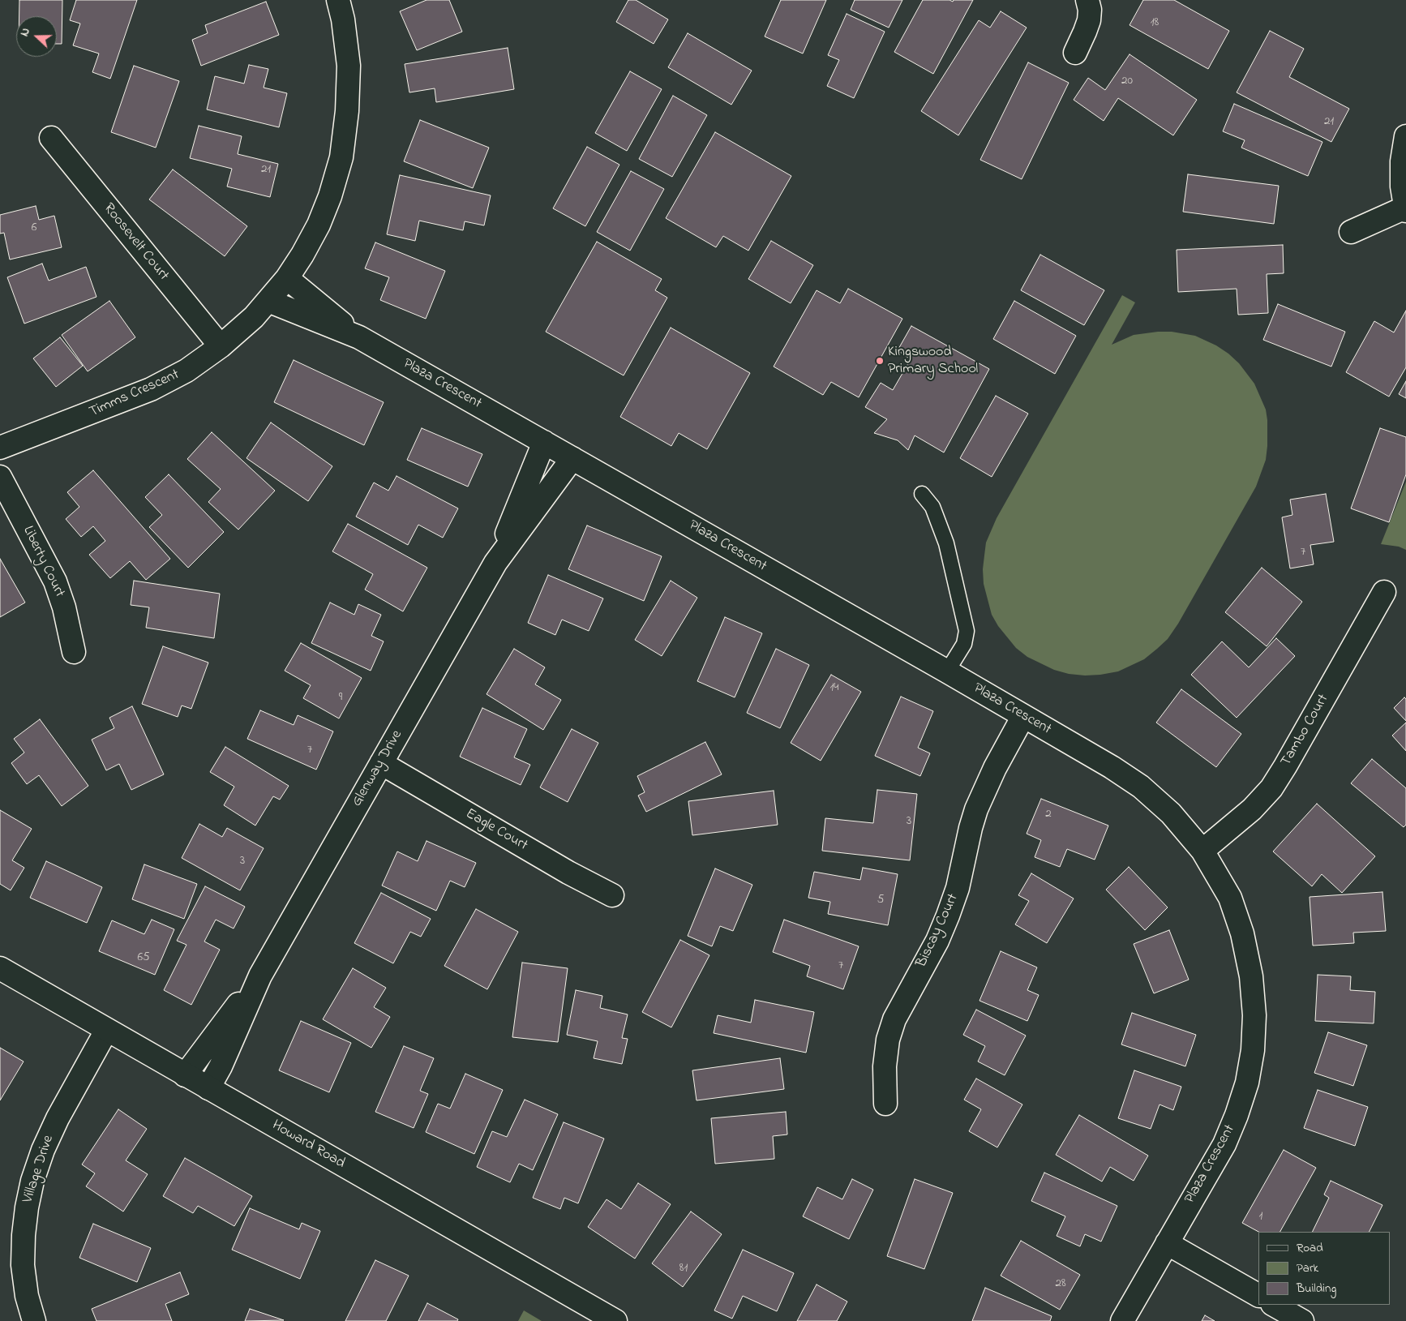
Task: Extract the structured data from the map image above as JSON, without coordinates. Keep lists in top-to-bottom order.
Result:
{
  "streets": {
    "street": [
      "Roosevelt Court",
      "Plaza Crescent",
      "Timms Crescent",
      "Liberty Court",
      "Tambo Court",
      "Glenway Drive",
      "Eagle Court",
      "Biscay Court",
      "Howard Road",
      "Village Drive"
    ]
  },
  "crossings": [
    ["Roosevelt Court", "Timms Crescent"],
    ["Plaza Crescent", "Timms Crescent"],
    ["Plaza Crescent", "Tambo Court"],
    ["Plaza Crescent", "Glenway Drive"],
    ["Plaza Crescent", "Biscay Court"],
    ["Glenway Drive", "Eagle Court"],
    ["Glenway Drive", "Howard Road"],
    ["Howard Road", "Village Drive"]
  ],
  "places": ["Kingswood Primary School"],
  "house_numbers": [
    "18",
    "20",
    "21",
    "21",
    "6",
    "7",
    "14",
    "9",
    "7",
    "2",
    "3",
    "3",
    "5",
    "65",
    "7",
    "1",
    "81",
    "28"
  ],
  "legend": ["Road", "Park", "Building"],
  "north": "left"
}
